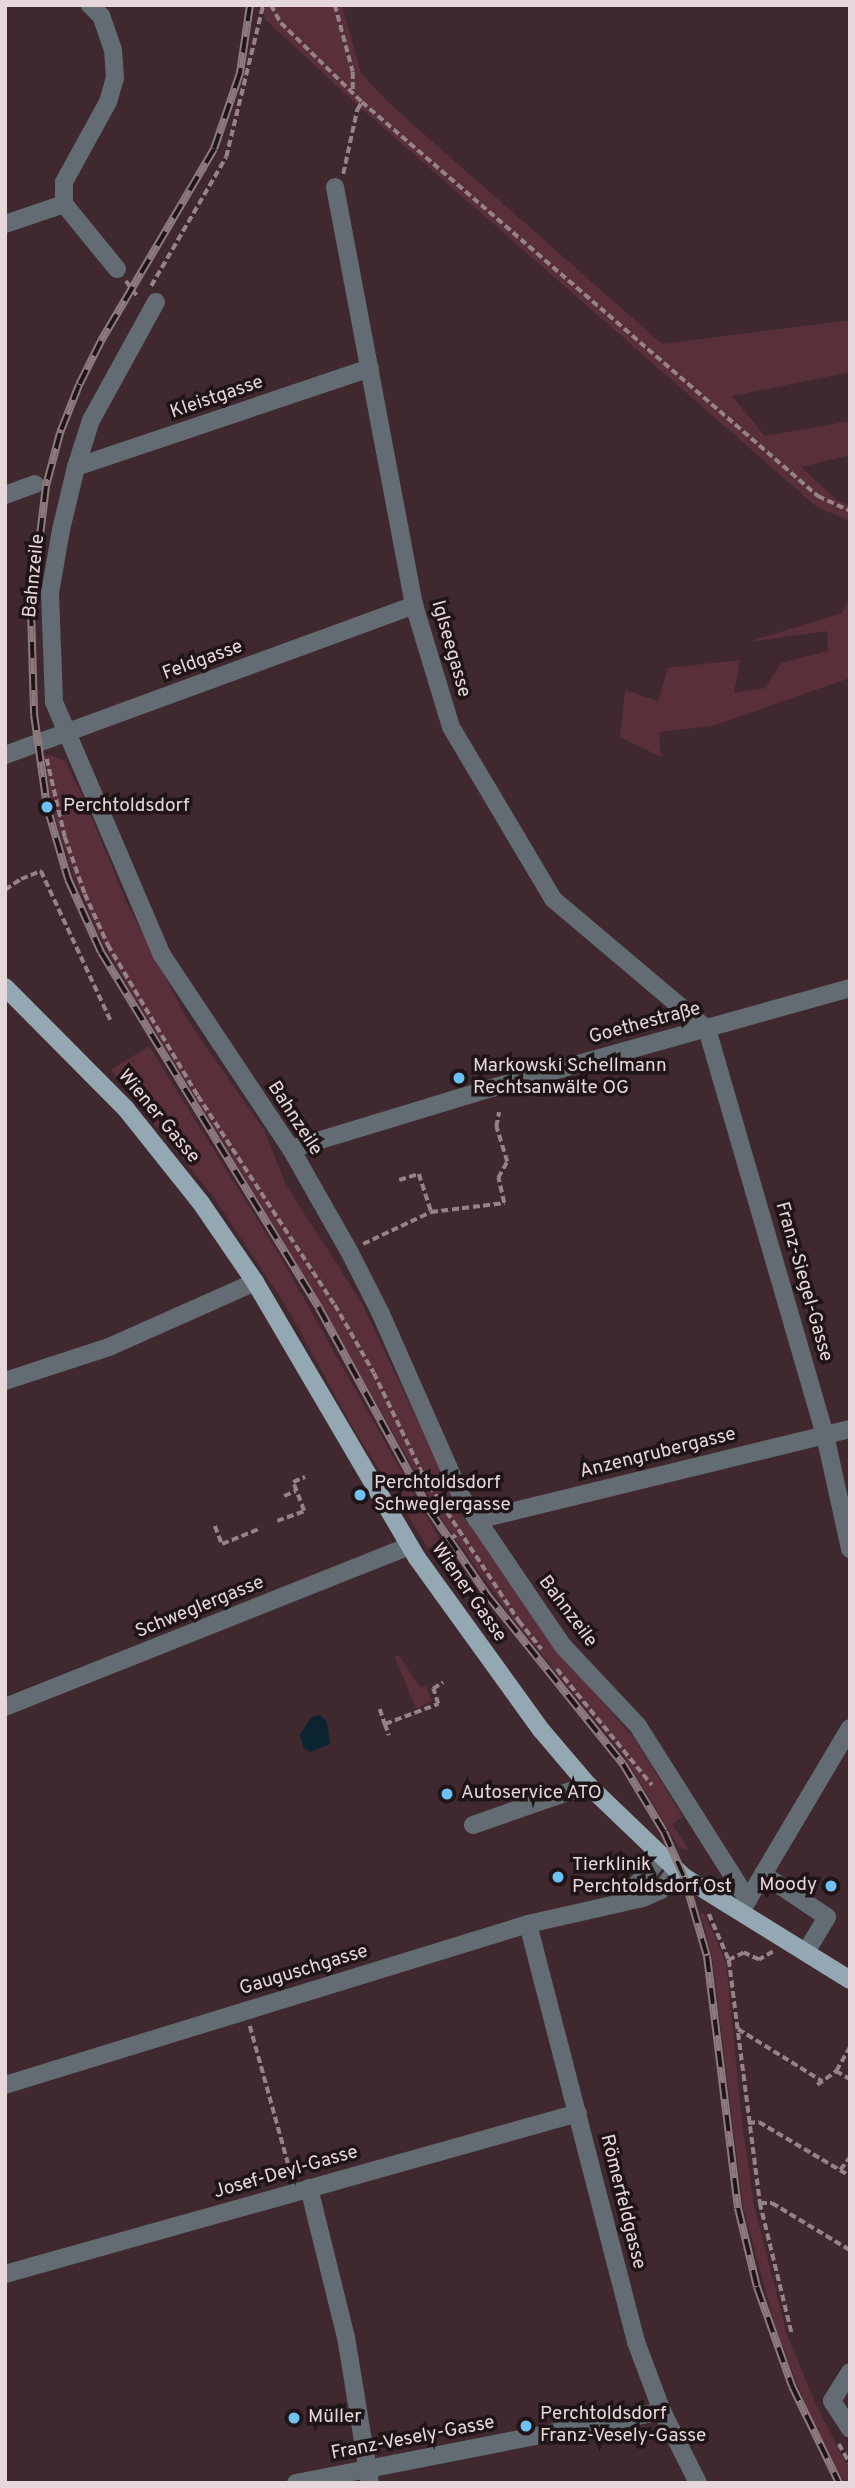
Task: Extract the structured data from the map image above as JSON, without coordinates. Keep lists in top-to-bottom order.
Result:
{
  "streets": {
    "main road": ["Wiener Gasse"],
    "street": [
      "Kleistgasse",
      "Bahnzeile",
      "Iglseegasse",
      "Feldgasse",
      "Goethestraße",
      "Franz-Siegel-Gasse",
      "Anzengrubergasse",
      "Schweglergasse",
      "Gauguschgasse",
      "Josef-Deyl-Gasse",
      "Römerfeldgasse",
      "Franz-Vesely-Gasse"
    ]
  },
  "crossings": [
    ["Kleistgasse", "Bahnzeile"],
    ["Kleistgasse", "Iglseegasse"],
    ["Bahnzeile", "Feldgasse"],
    ["Bahnzeile", "Goethestraße"],
    ["Bahnzeile", "Wiener Gasse"],
    ["Bahnzeile", "Anzengrubergasse"],
    ["Iglseegasse", "Feldgasse"],
    ["Iglseegasse", "Goethestraße"],
    ["Iglseegasse", "Franz-Siegel-Gasse"],
    ["Goethestraße", "Franz-Siegel-Gasse"],
    ["Wiener Gasse", "Schweglergasse"],
    ["Wiener Gasse", "Gauguschgasse"],
    ["Franz-Siegel-Gasse", "Anzengrubergasse"],
    ["Gauguschgasse", "Römerfeldgasse"],
    ["Josef-Deyl-Gasse", "Römerfeldgasse"],
    ["Römerfeldgasse", "Franz-Vesely-Gasse"]
  ],
  "places": [
    "Perchtoldsdorf",
    "Markowski Schellmann Rechtsanwälte OG",
    "Perchtoldsdorf Schweglergasse",
    "Autoservice ATO",
    "Tierklinik Perchtoldsdorf Ost",
    "Moody",
    "Müller",
    "Perchtoldsdorf Franz-Vesely-Gasse"
  ]
}
